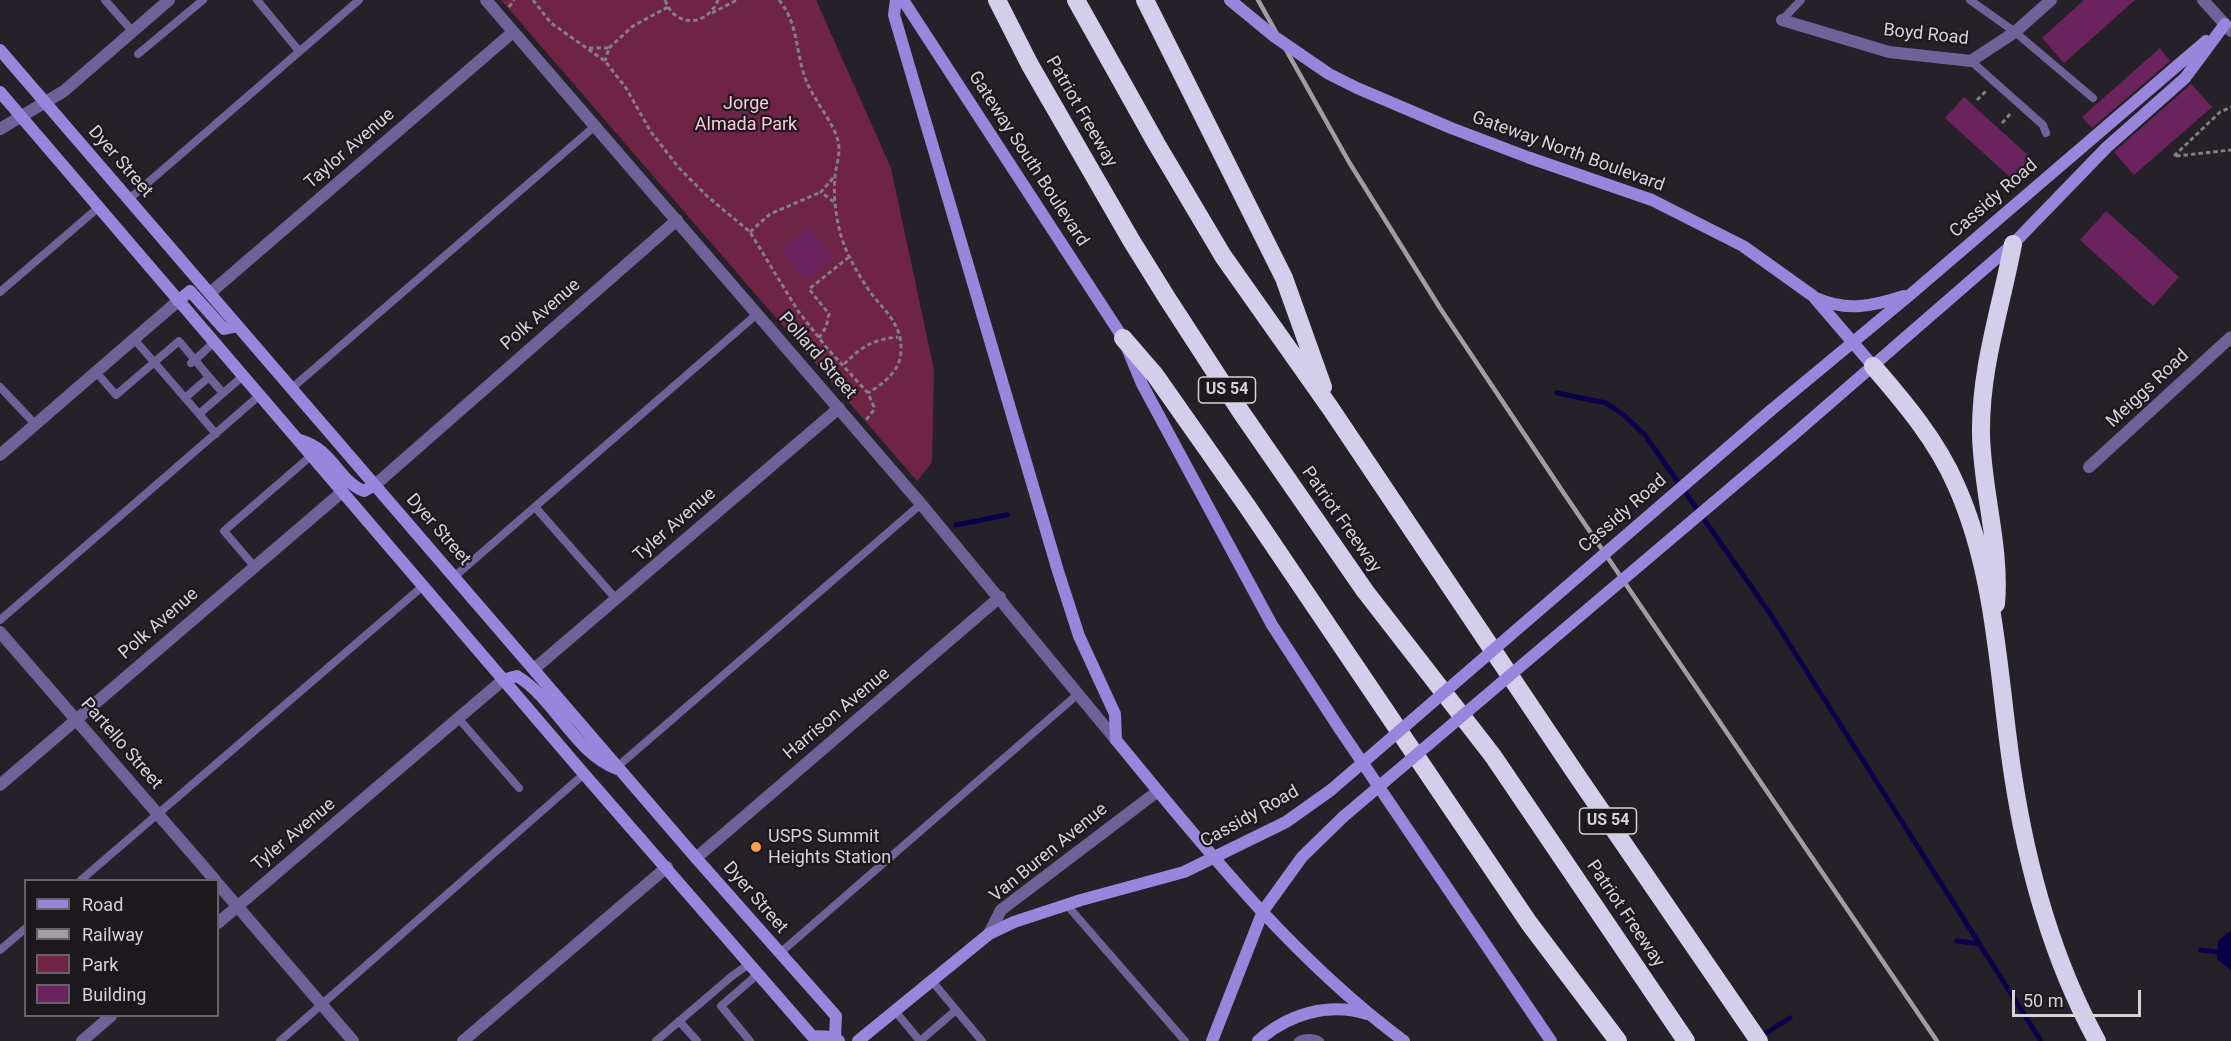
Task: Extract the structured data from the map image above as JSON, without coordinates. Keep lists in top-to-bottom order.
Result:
{
  "streets": {
    "highway": ["Patriot Freeway", "US 54"],
    "main road": [
      "Gateway North Boulevard",
      "Gateway South Boulevard",
      "Dyer Street",
      "Cassidy Road",
      "Van Buren Avenue"
    ],
    "street": [
      "Boyd Road",
      "Taylor Avenue",
      "Polk Avenue",
      "Pollard Street",
      "Meiggs Road",
      "Tyler Avenue",
      "Harrison Avenue",
      "Partello Street"
    ]
  },
  "crossings": [
    ["Taylor Avenue", "Dyer Street"],
    ["Taylor Avenue", "Pollard Street"],
    ["Gateway North Boulevard", "Cassidy Road"],
    ["Dyer Street", "Polk Avenue"],
    ["Dyer Street", "Tyler Avenue"],
    ["Dyer Street", "Harrison Avenue"],
    ["Cassidy Road", "Van Buren Avenue"],
    ["Polk Avenue", "Pollard Street"],
    ["Polk Avenue", "Partello Street"],
    ["Pollard Street", "Tyler Avenue"],
    ["Pollard Street", "Harrison Avenue"],
    ["Tyler Avenue", "Partello Street"]
  ],
  "parks": ["Jorge Almada Park"],
  "places": ["USPS Summit Heights Station"],
  "legend": [
    "Road",
    "Railway",
    "Park",
    "Building"
  ],
  "scale_bar": "50 m"
}
